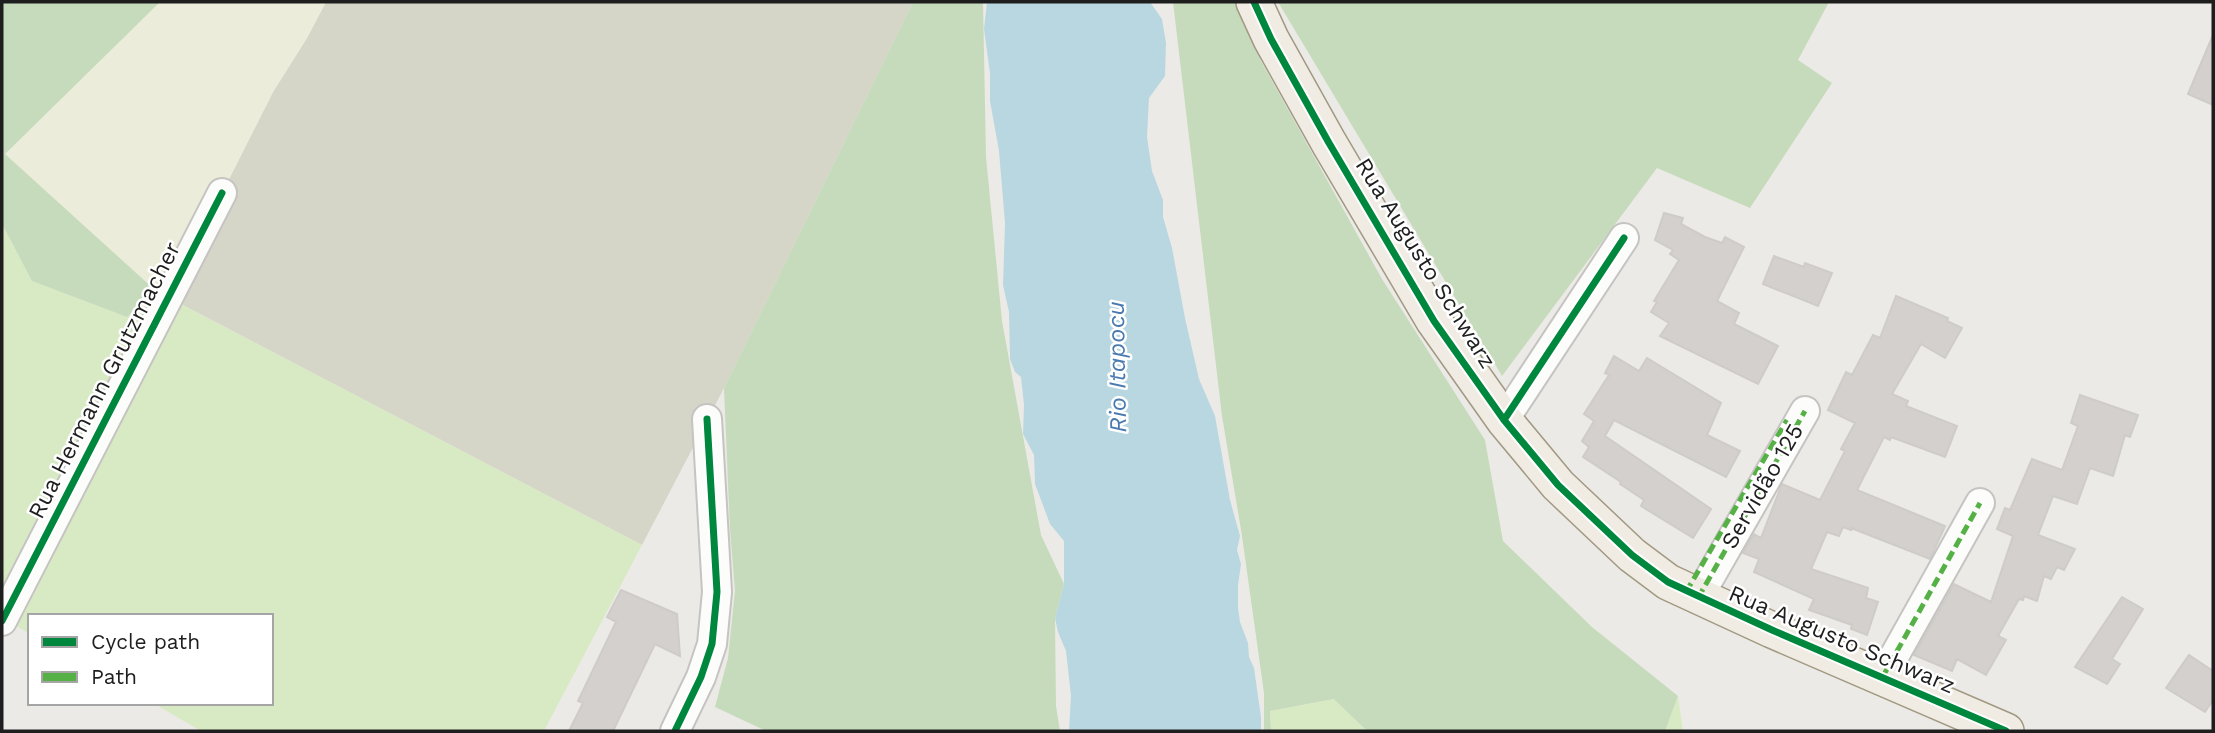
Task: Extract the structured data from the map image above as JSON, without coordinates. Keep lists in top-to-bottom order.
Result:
{
  "streets": {
    "main road": ["Rua Augusto Schwarz"],
    "street": ["Rua Hermann Grutzmacher", "Servidão 125"]
  },
  "crossings": [
    ["Rua Augusto Schwarz", "Servidão 125"]
  ],
  "water": ["Rio Itapocu"],
  "legend": ["Cycle path", "Path"]
}
